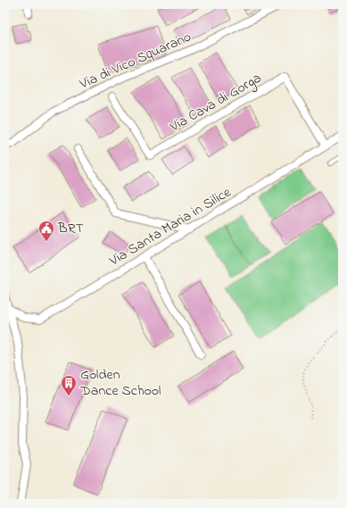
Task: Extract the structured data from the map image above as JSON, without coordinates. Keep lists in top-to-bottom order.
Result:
{
  "streets": {
    "street": ["Via di Vico Squarano", "Via Cava di Gorga", "Via Santa Maria in Silice"]
  },
  "crossings": [
    ["Via Cava di Gorga", "Via Santa Maria in Silice"]
  ],
  "places": {
    "public building": ["BRT"],
    "building": ["Golden Dance School"]
  }
}
